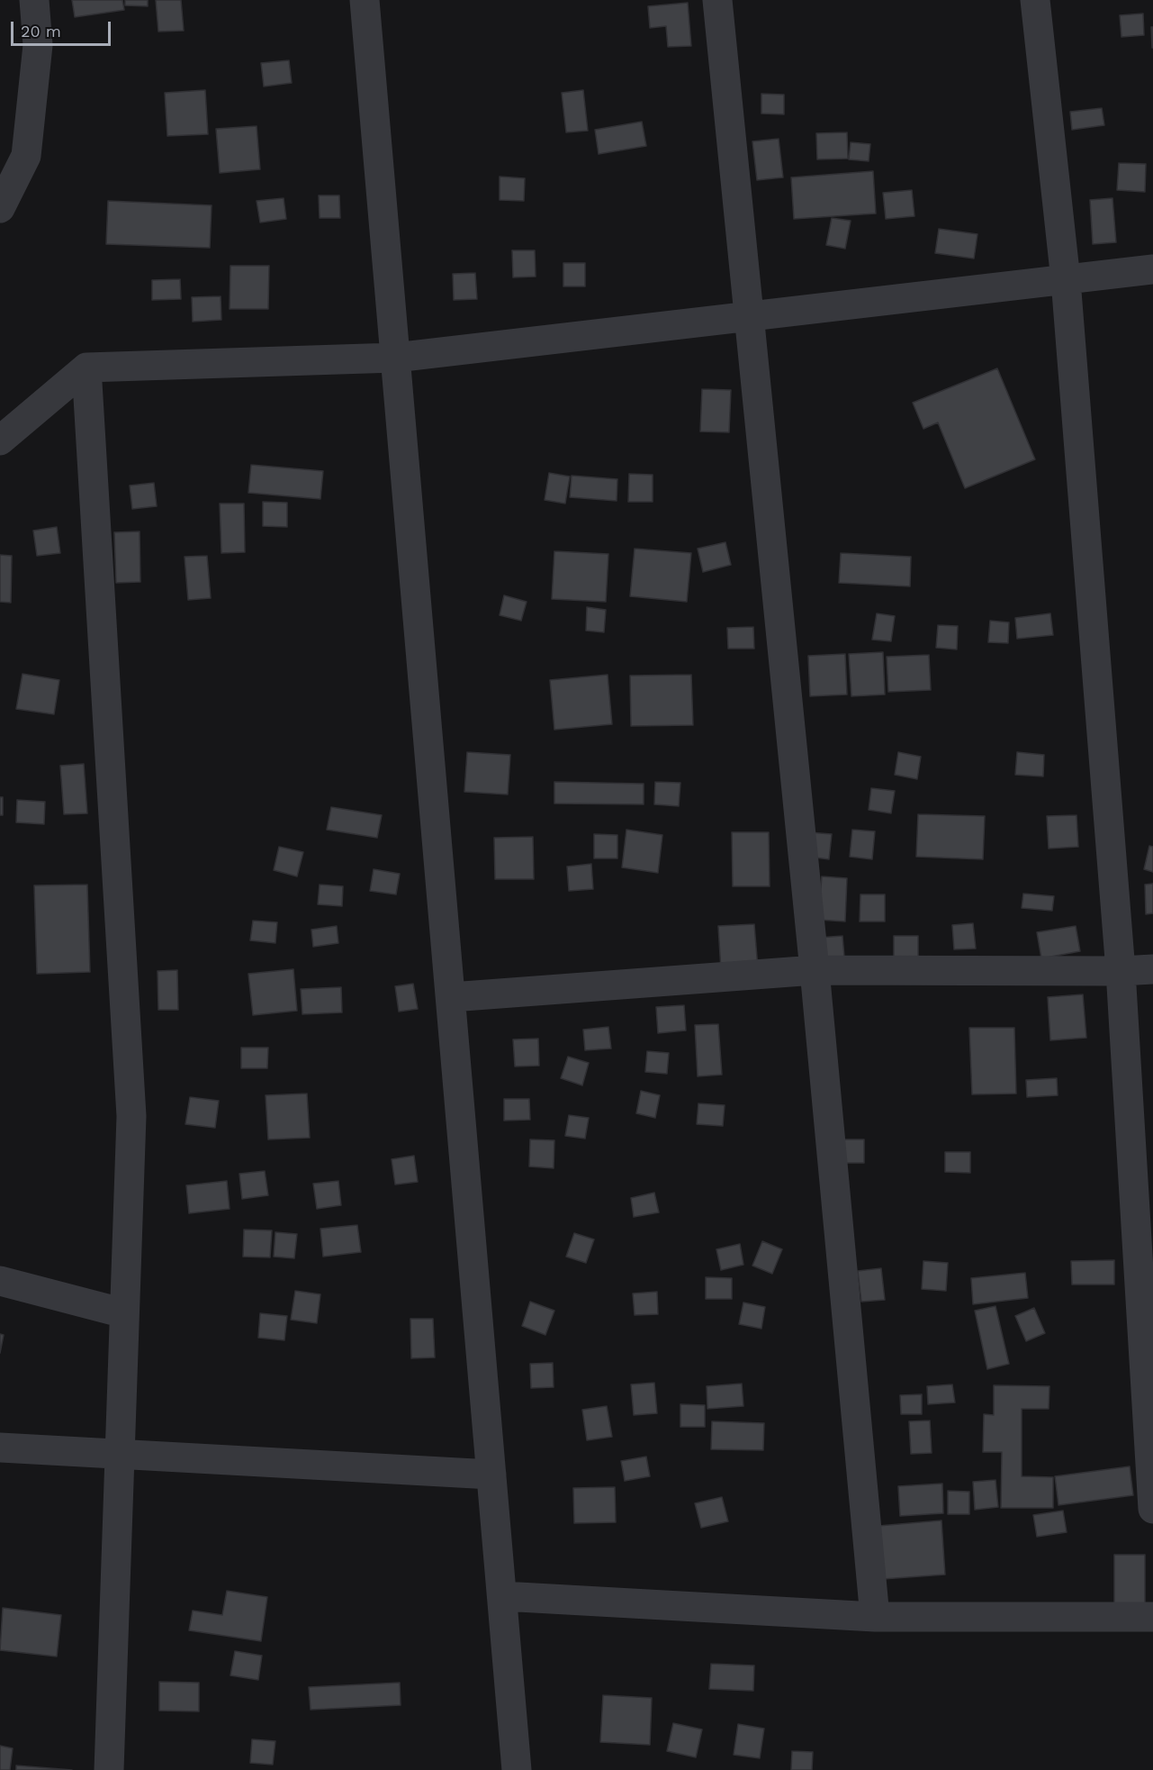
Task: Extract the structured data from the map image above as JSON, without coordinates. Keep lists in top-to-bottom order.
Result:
{
  "scale_bar": "20 m"
}
